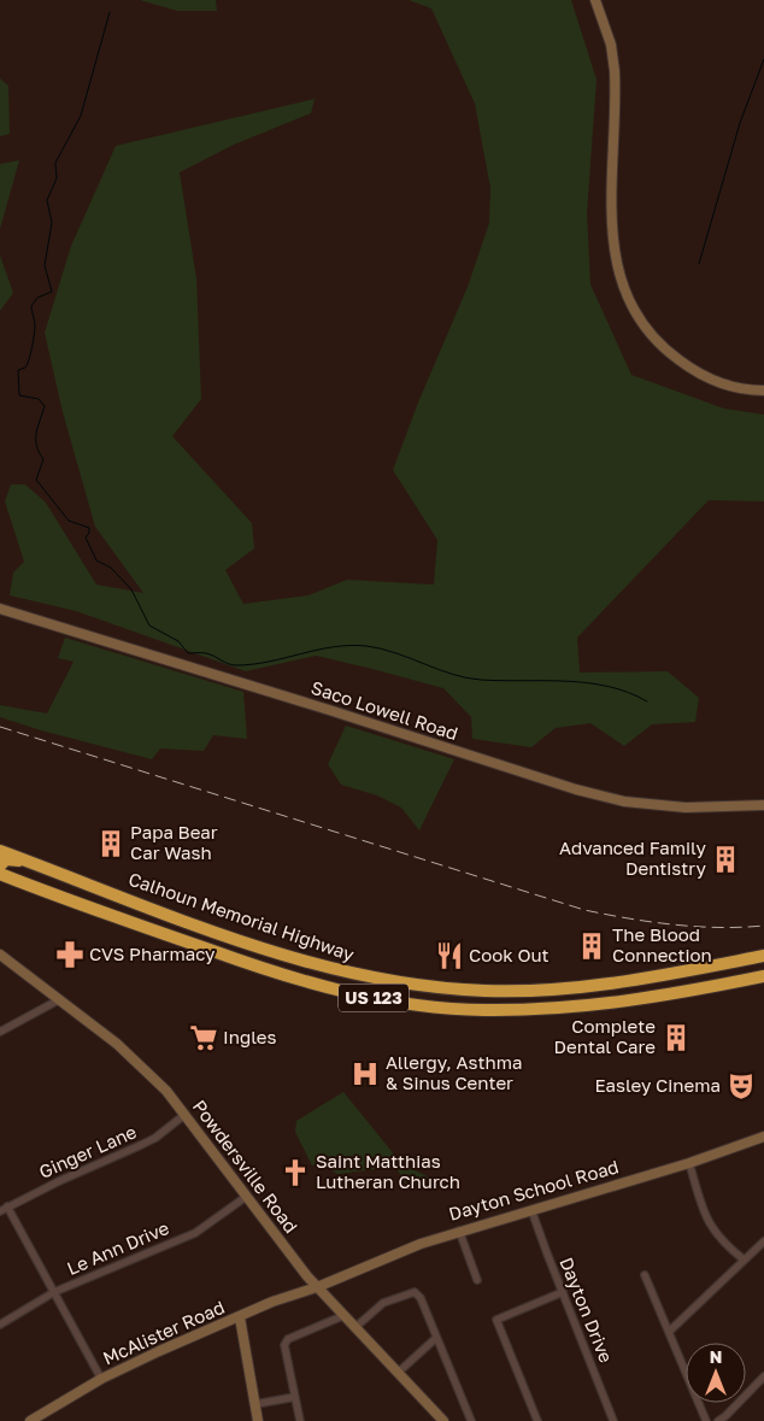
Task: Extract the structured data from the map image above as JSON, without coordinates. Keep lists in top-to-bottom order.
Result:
{
  "streets": {
    "highway": ["Calhoun Memorial Highway", "US 123"],
    "street": [
      "Saco Lowell Road",
      "Ginger Lane",
      "Powdersville Road",
      "Dayton School Road",
      "Le Ann Drive",
      "Dayton Drive",
      "McAlister Road"
    ]
  },
  "crossings": [
    ["Ginger Lane", "Powdersville Road"],
    ["Powdersville Road", "Dayton School Road"],
    ["Powdersville Road", "Le Ann Drive"],
    ["Powdersville Road", "McAlister Road"],
    ["Dayton School Road", "Dayton Drive"],
    ["Dayton School Road", "McAlister Road"]
  ],
  "places": {
    "building": [
      "Papa Bear Car Wash",
      "Advanced Family Dentistry",
      "The Blood Connection",
      "Complete Dental Care"
    ],
    "pharmacy": ["CVS Pharmacy"],
    "restaurant": ["Cook Out"],
    "supermarket": ["Ingles"],
    "hospital": ["Allergy, Asthma & Sinus Center"],
    "theatre": ["Easley Cinema"],
    "church": ["Saint Matthias Lutheran Church"]
  },
  "north": "top"
}
